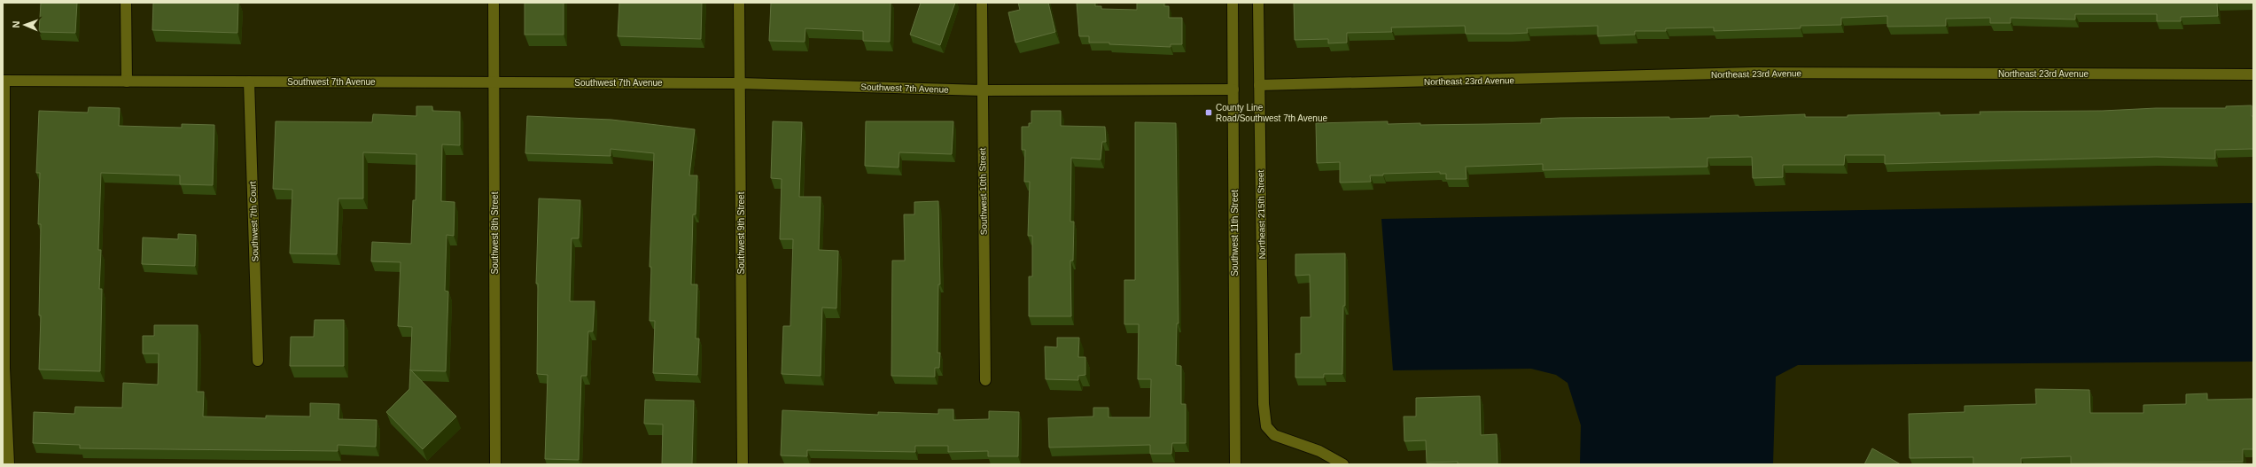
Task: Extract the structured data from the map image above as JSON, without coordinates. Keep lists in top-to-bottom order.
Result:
{
  "streets": {
    "street": [
      "Northeast 23rd Avenue",
      "Southwest 7th Avenue",
      "Southwest 10th Street",
      "Northeast 215th Street",
      "Southwest 7th Court",
      "Southwest 8th Street",
      "Southwest 9th Street",
      "Southwest 11th Street"
    ]
  },
  "crossings": [
    ["Northeast 23rd Avenue", "Northeast 215th Street"],
    ["Southwest 7th Avenue", "Southwest 10th Street"],
    ["Southwest 7th Avenue", "Southwest 7th Court"],
    ["Southwest 7th Avenue", "Southwest 8th Street"],
    ["Southwest 7th Avenue", "Southwest 9th Street"],
    ["Southwest 7th Avenue", "Southwest 11th Street"]
  ],
  "places": {
    "transit": ["County Line Road/Southwest 7th Avenue"]
  },
  "north": "left"
}
